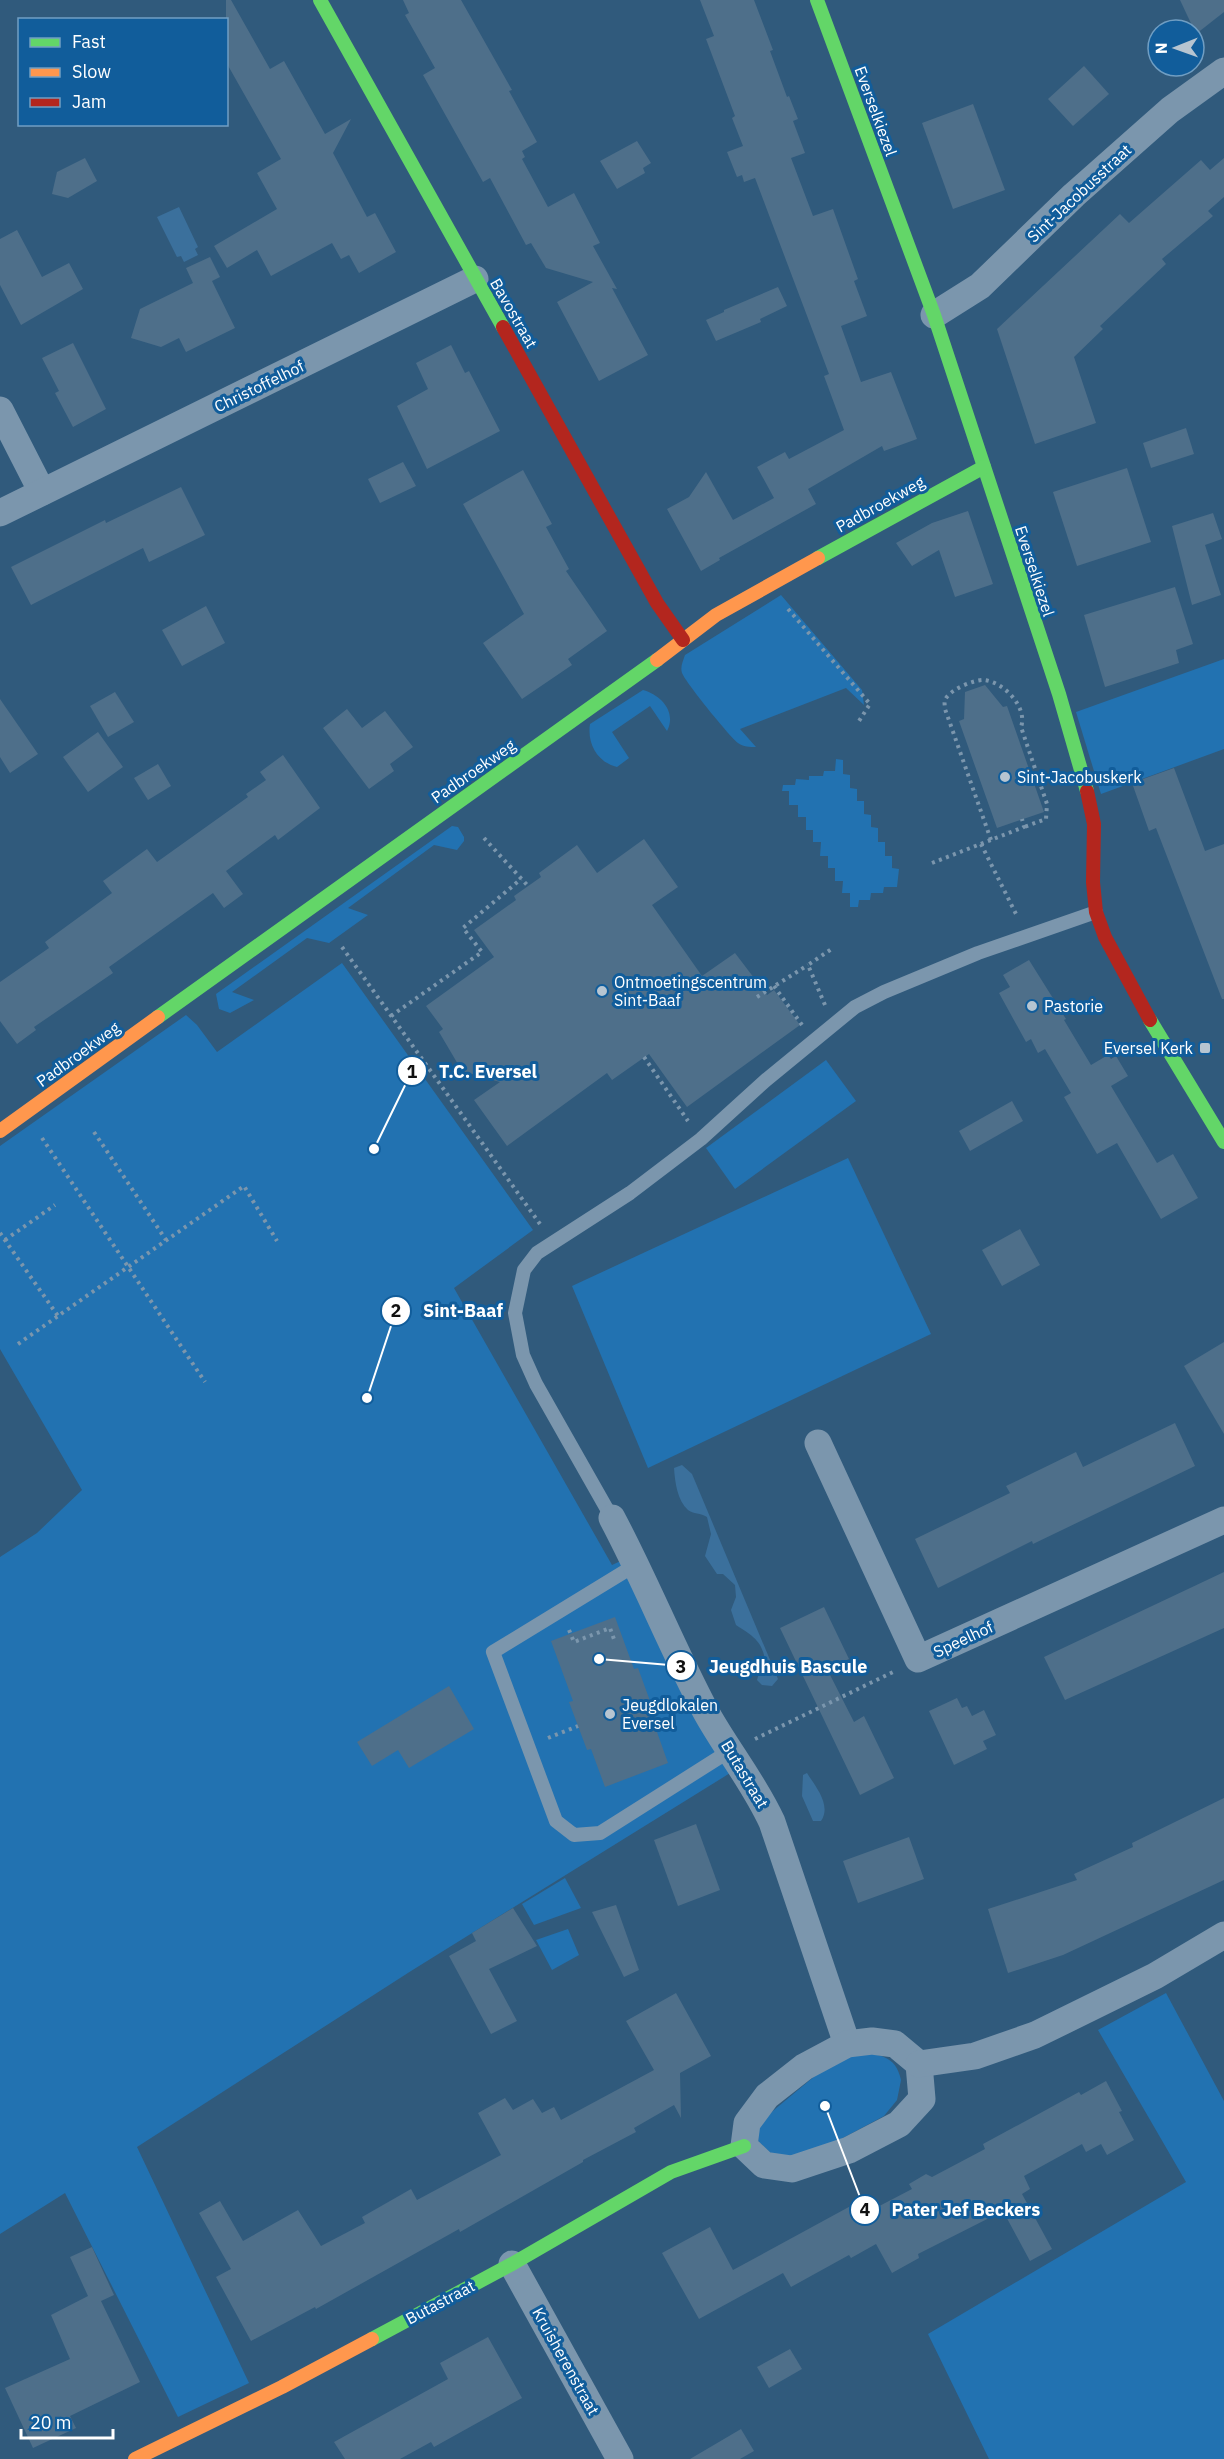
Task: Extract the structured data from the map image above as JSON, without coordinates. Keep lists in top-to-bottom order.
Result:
{
  "streets": {
    "street": [
      "Everselkiezel",
      "Sint-Jacobusstraat",
      "Bavostraat",
      "Christoffelhof",
      "Padbroekweg",
      "Speelhof",
      "Butastraat",
      "Kruisherenstraat"
    ]
  },
  "crossings": [
    ["Everselkiezel", "Sint-Jacobusstraat"],
    ["Everselkiezel", "Padbroekweg"],
    ["Bavostraat", "Christoffelhof"],
    ["Bavostraat", "Padbroekweg"],
    ["Butastraat", "Kruisherenstraat"]
  ],
  "places": {
    "other": [
      "Sint-Jacobuskerk",
      "Ontmoetingscentrum Sint-Baaf",
      "Pastorie",
      "T.C. Eversel",
      "Sint-Baaf",
      "Jeugdhuis Bascule",
      "Jeugdlokalen Eversel",
      "Pater Jef Beckers"
    ],
    "transit": ["Eversel Kerk"]
  },
  "legend": ["Fast", "Slow", "Jam"],
  "scale_bar": "20 m",
  "north": "left"
}
